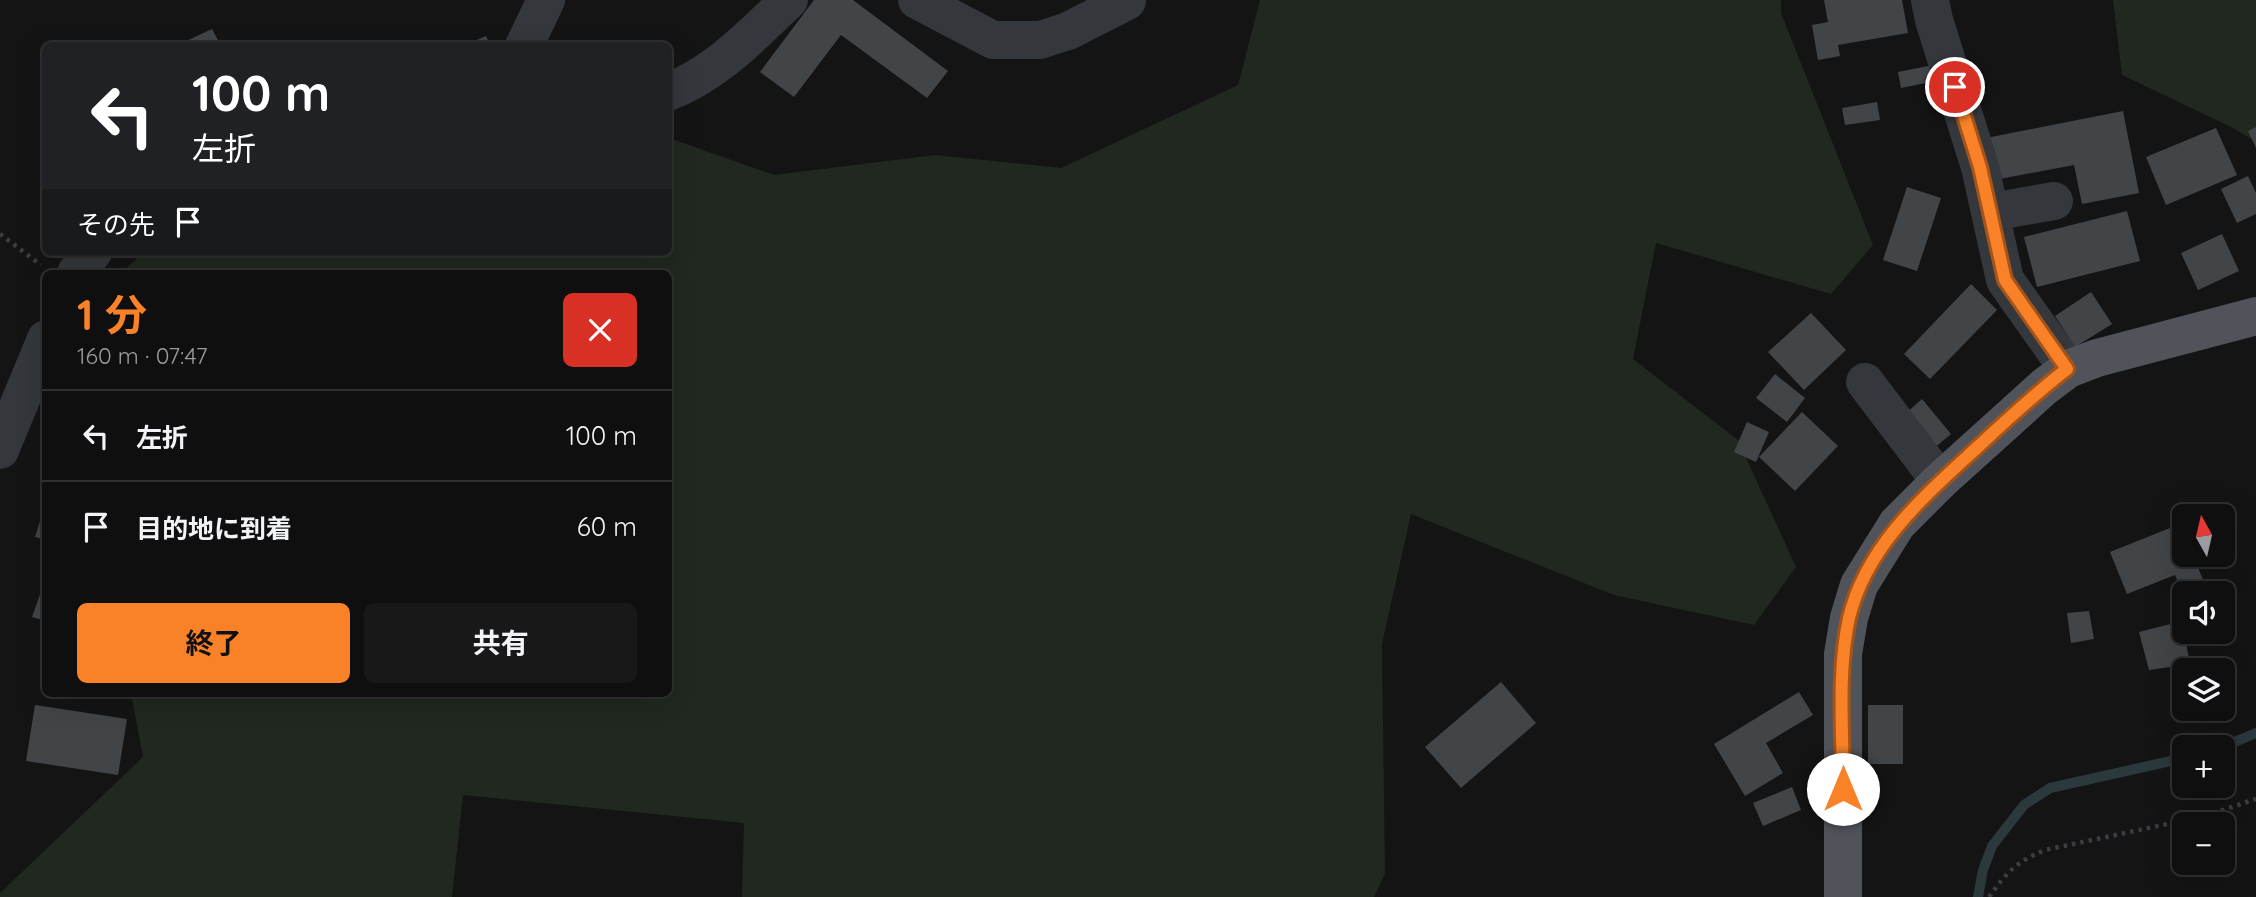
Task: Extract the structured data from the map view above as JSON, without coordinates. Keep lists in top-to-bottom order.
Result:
{
  "north": "top",
  "page": {
    "turn": ["100 m", "左折"],
    "then": "その先",
    "heading": ["1 分", "160 m · 07:47"],
    "list": [
      {
        "name": "左折",
        "value": "100 m"
      },
      {
        "name": "目的地に到着",
        "value": "60 m"
      }
    ],
    "map_buttons": ["+", "−"],
    "buttons": ["終了", "共有"]
  }
}
